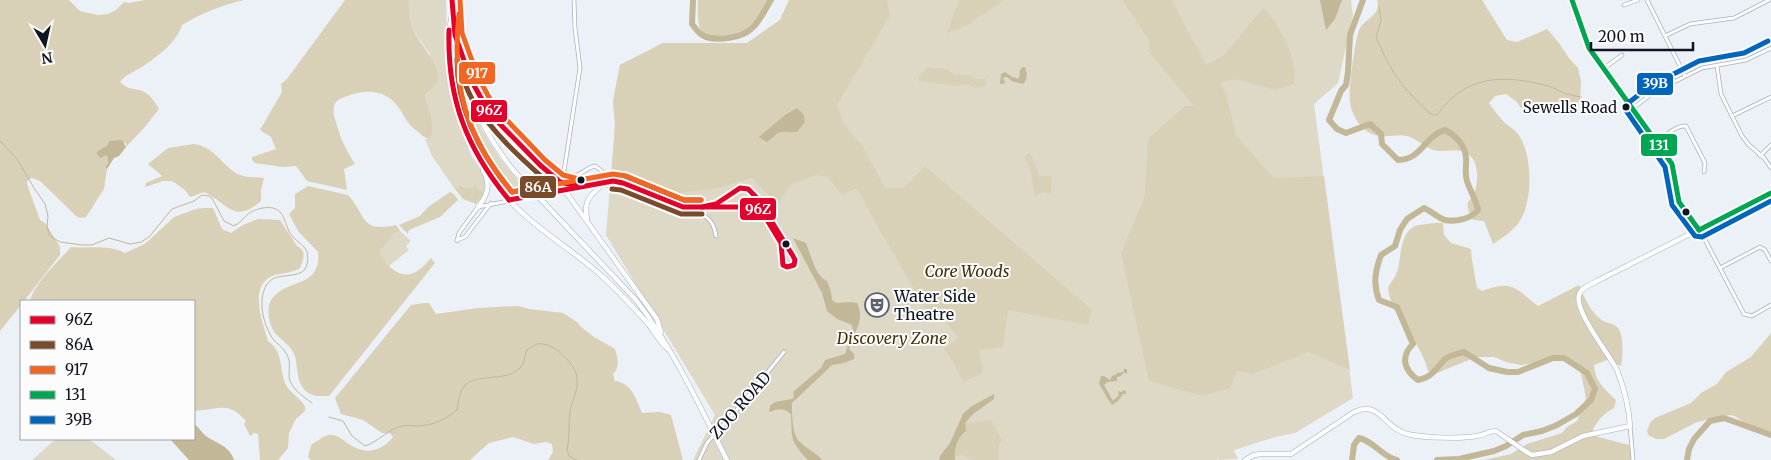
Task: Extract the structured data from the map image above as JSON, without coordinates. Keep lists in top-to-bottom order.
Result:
{
  "streets": {
    "street": ["ZOO ROAD"]
  },
  "parks": ["Core Woods", "Discovery Zone"],
  "places": {
    "other": ["Sewells Road"],
    "theatre": ["Water Side Theatre"]
  },
  "lines": [
    "transit line 96Z",
    "transit line 917",
    "transit line 131",
    "transit line 39B",
    "transit line 86A"
  ],
  "legend": [
    "96Z",
    "86A",
    "917",
    "131",
    "39B"
  ],
  "scale_bar": "200 m",
  "north": "bottom"
}
